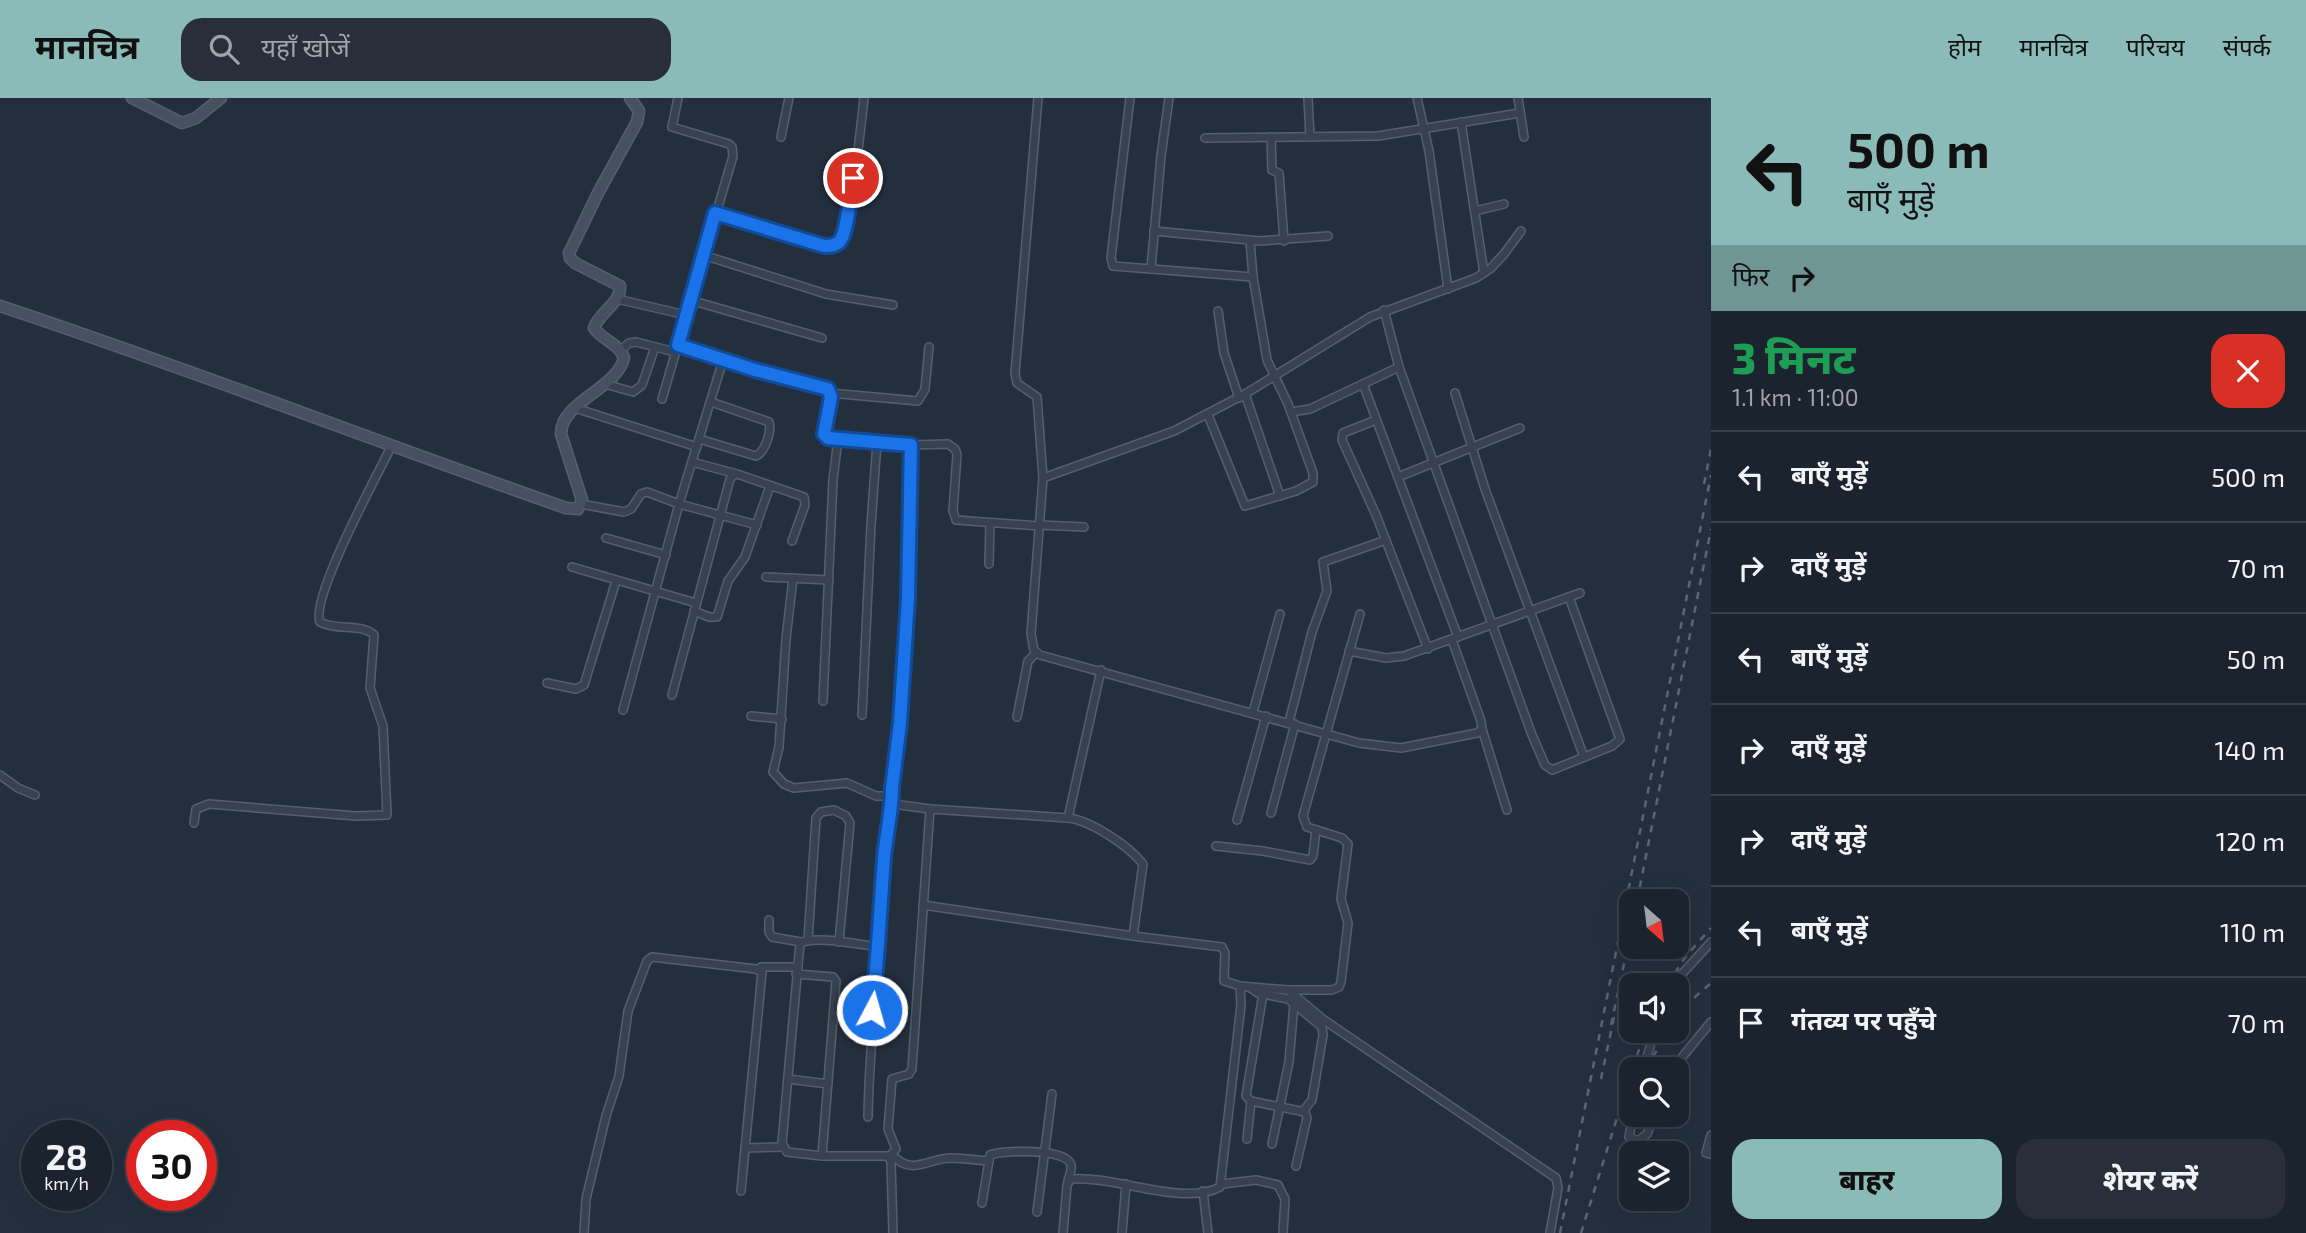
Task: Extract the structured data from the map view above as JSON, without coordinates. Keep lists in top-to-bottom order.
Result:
{
  "north": "bottom right",
  "page": {
    "header": "मानचित्र",
    "search": "यहाँ खोजें",
    "nav": [
      "होम",
      "मानचित्र",
      "परिचय",
      "संपर्क"
    ],
    "turn": ["500 m", "बाएँ मुड़ें"],
    "then": "फिर",
    "heading": ["3 मिनट", "1.1 km · 11:00"],
    "list": [
      {
        "name": "बाएँ मुड़ें",
        "value": "500 m"
      },
      {
        "name": "दाएँ मुड़ें",
        "value": "70 m"
      },
      {
        "name": "बाएँ मुड़ें",
        "value": "50 m"
      },
      {
        "name": "दाएँ मुड़ें",
        "value": "140 m"
      },
      {
        "name": "दाएँ मुड़ें",
        "value": "120 m"
      },
      {
        "name": "बाएँ मुड़ें",
        "value": "110 m"
      },
      {
        "name": "गंतव्य पर पहुँचे",
        "value": "70 m"
      }
    ],
    "speed": "28 km/h",
    "limit": "30",
    "buttons": ["बाहर", "शेयर करें"]
  }
}
